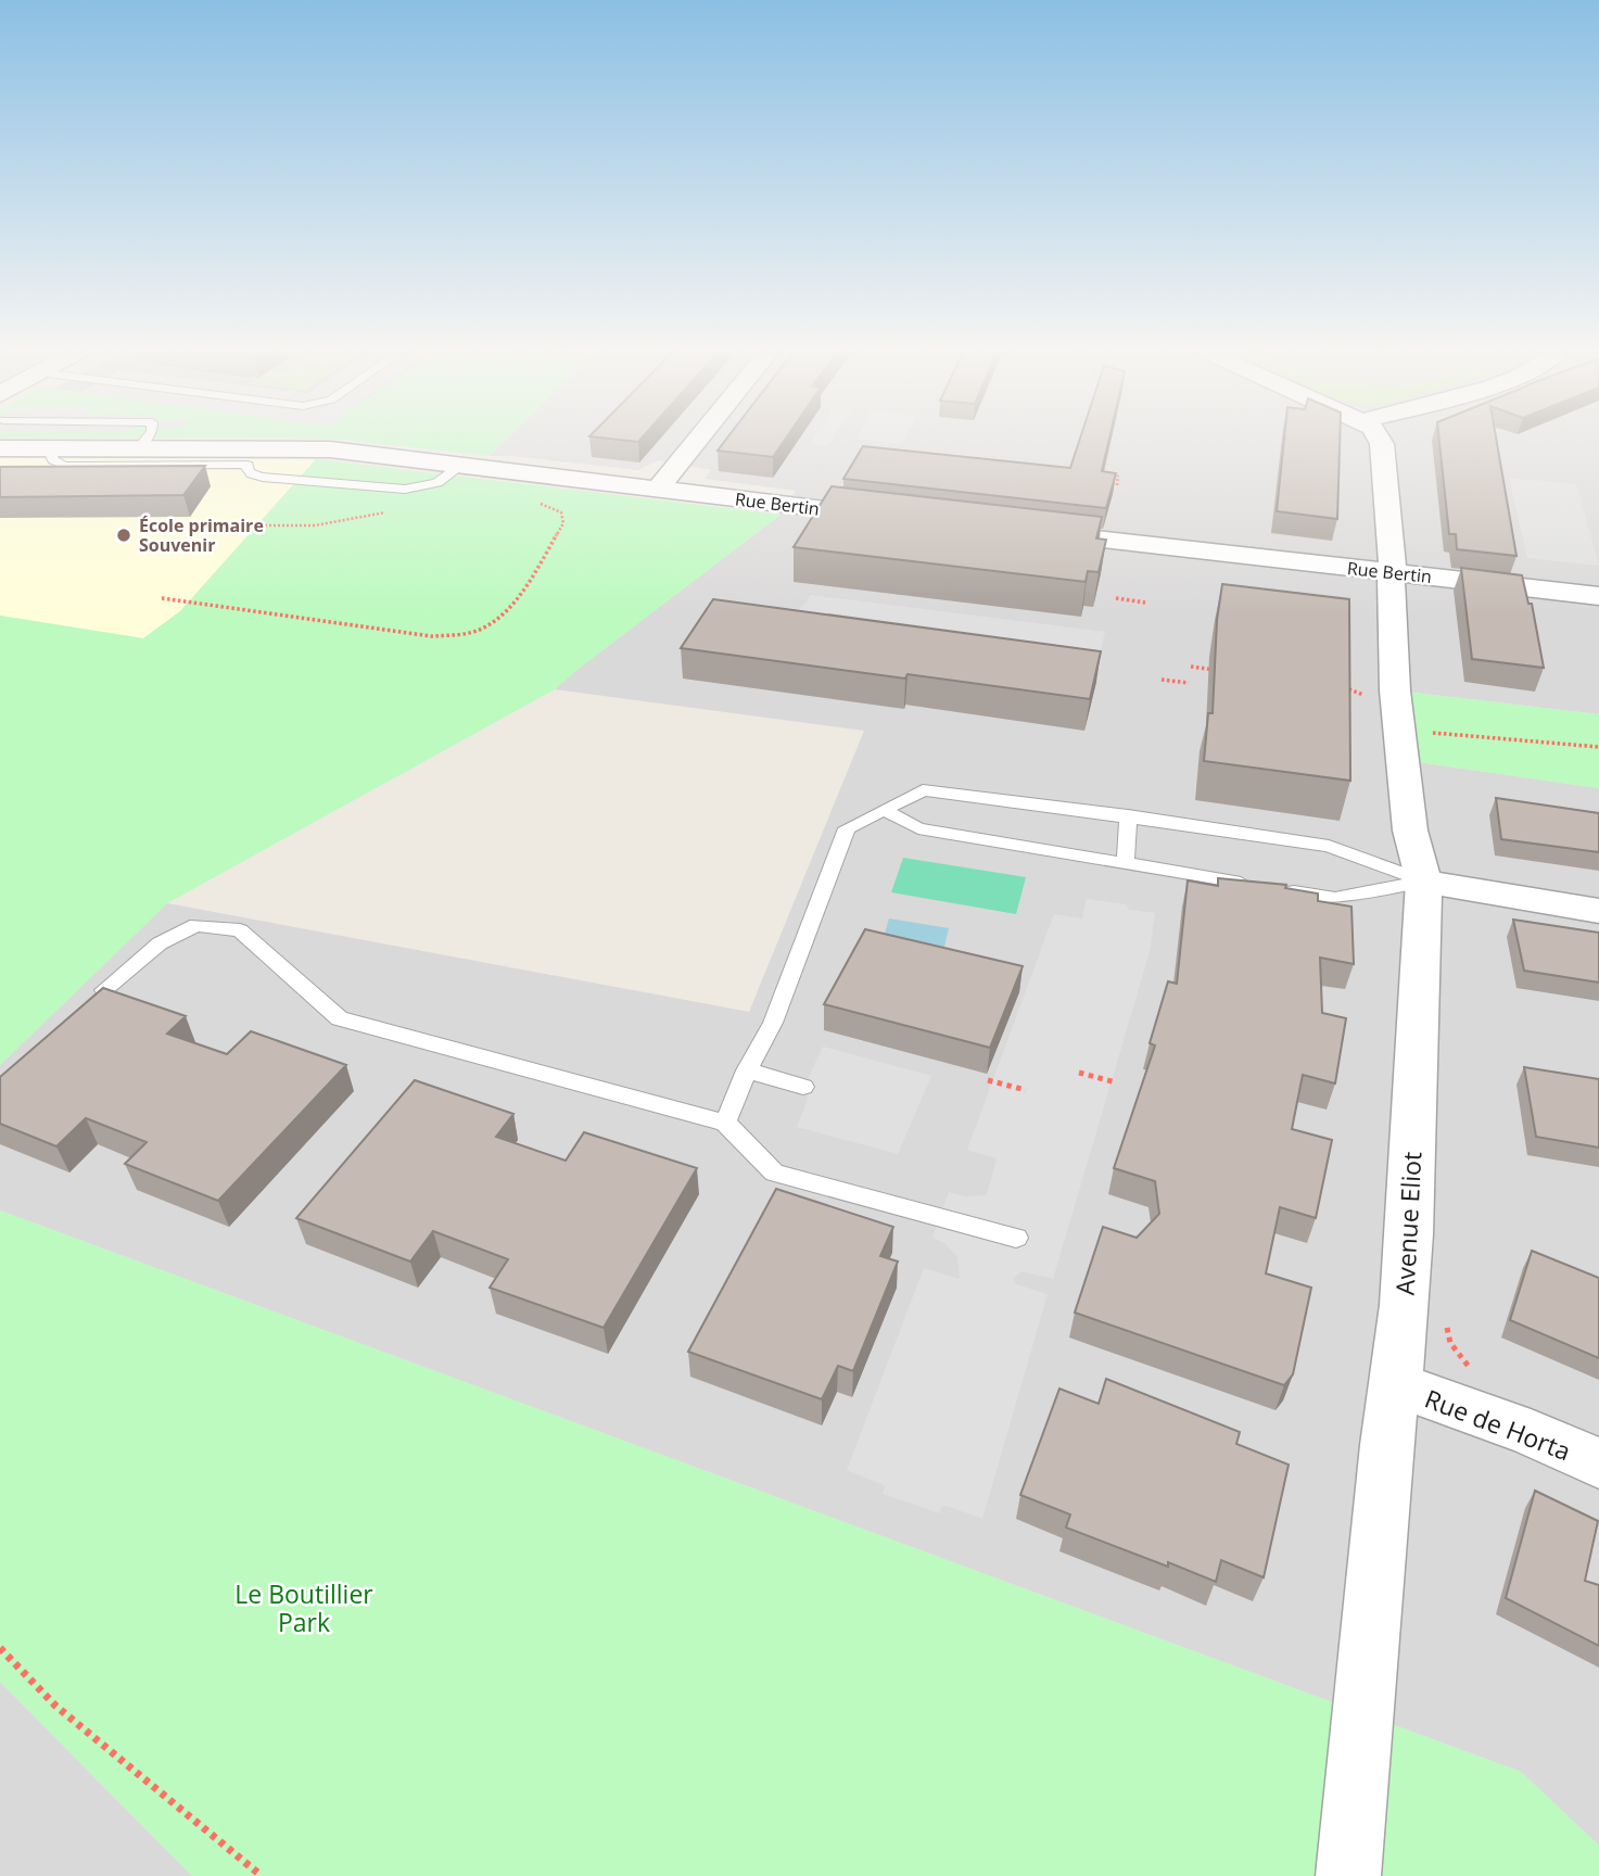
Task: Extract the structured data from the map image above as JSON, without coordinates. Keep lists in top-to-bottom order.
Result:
{
  "streets": {
    "street": ["Rue Bertin", "Avenue Eliot", "Rue de Horta"]
  },
  "crossings": [
    ["Rue Bertin", "Avenue Eliot"],
    ["Avenue Eliot", "Rue de Horta"]
  ],
  "parks": ["Le Boutillier Park"],
  "places": ["École primaire Souvenir"]
}
